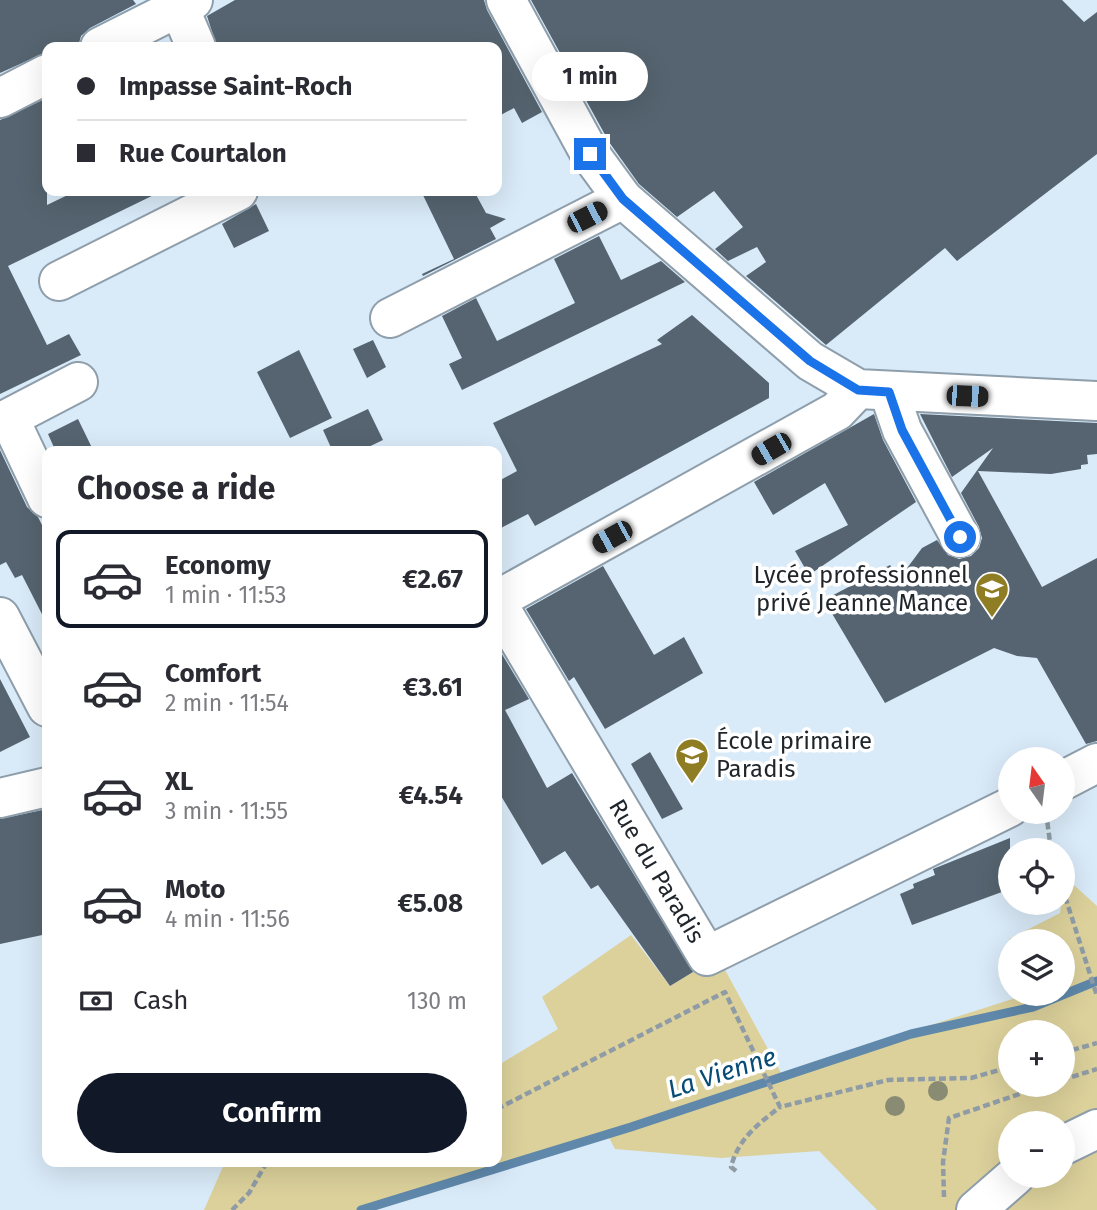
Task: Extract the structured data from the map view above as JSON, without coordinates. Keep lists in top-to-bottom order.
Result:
{
  "streets": {
    "street": ["Rue du Paradis"]
  },
  "water": ["La Vienne"],
  "places": {
    "school or university": ["Lycée professionnel privé Jeanne Mance", "École primaire Paradis"]
  },
  "north": "top",
  "page": {
    "banner": ["Impasse Saint-Roch", "Rue Courtalon"],
    "bubble": "1 min",
    "heading": "Choose a ride",
    "list": [
      {
        "name": "Economy",
        "note": "1 min · 11:53",
        "value": "€2.67"
      },
      {
        "name": "Comfort",
        "note": "2 min · 11:54",
        "value": "€3.61"
      },
      {
        "name": "XL",
        "note": "3 min · 11:55",
        "value": "€4.54"
      },
      {
        "name": "Moto",
        "note": "4 min · 11:56",
        "value": "€5.08"
      }
    ],
    "map_buttons": ["+", "−"],
    "pay": ["Cash", "130 m"],
    "buttons": "Confirm"
  }
}
